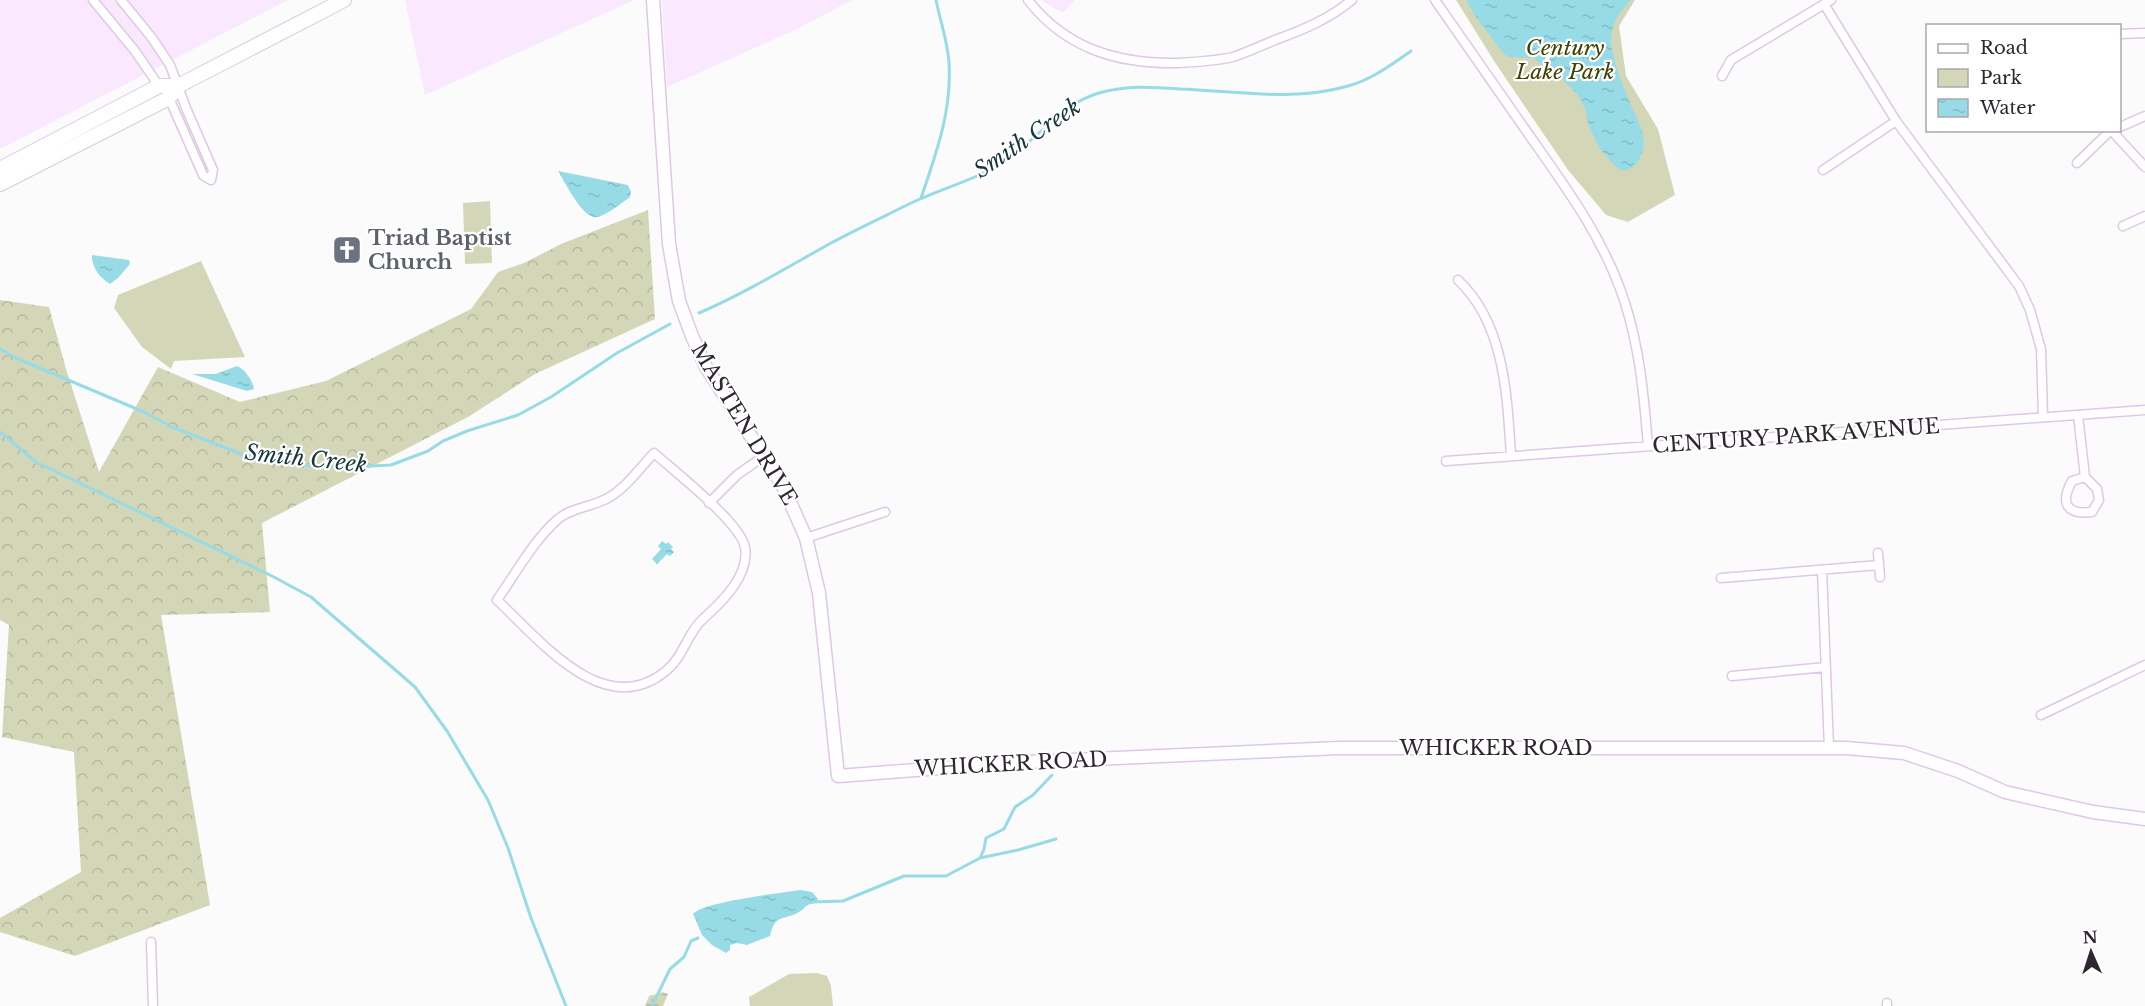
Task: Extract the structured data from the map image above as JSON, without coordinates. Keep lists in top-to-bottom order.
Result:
{
  "streets": {
    "street": ["MASTEN DRIVE", "CENTURY PARK AVENUE", "WHICKER ROAD"]
  },
  "crossings": [
    ["MASTEN DRIVE", "WHICKER ROAD"]
  ],
  "water": ["Smith Creek"],
  "parks": ["Century Lake Park"],
  "places": {
    "church": ["Triad Baptist Church"]
  },
  "legend": ["Road", "Park", "Water"],
  "north": "top"
}
